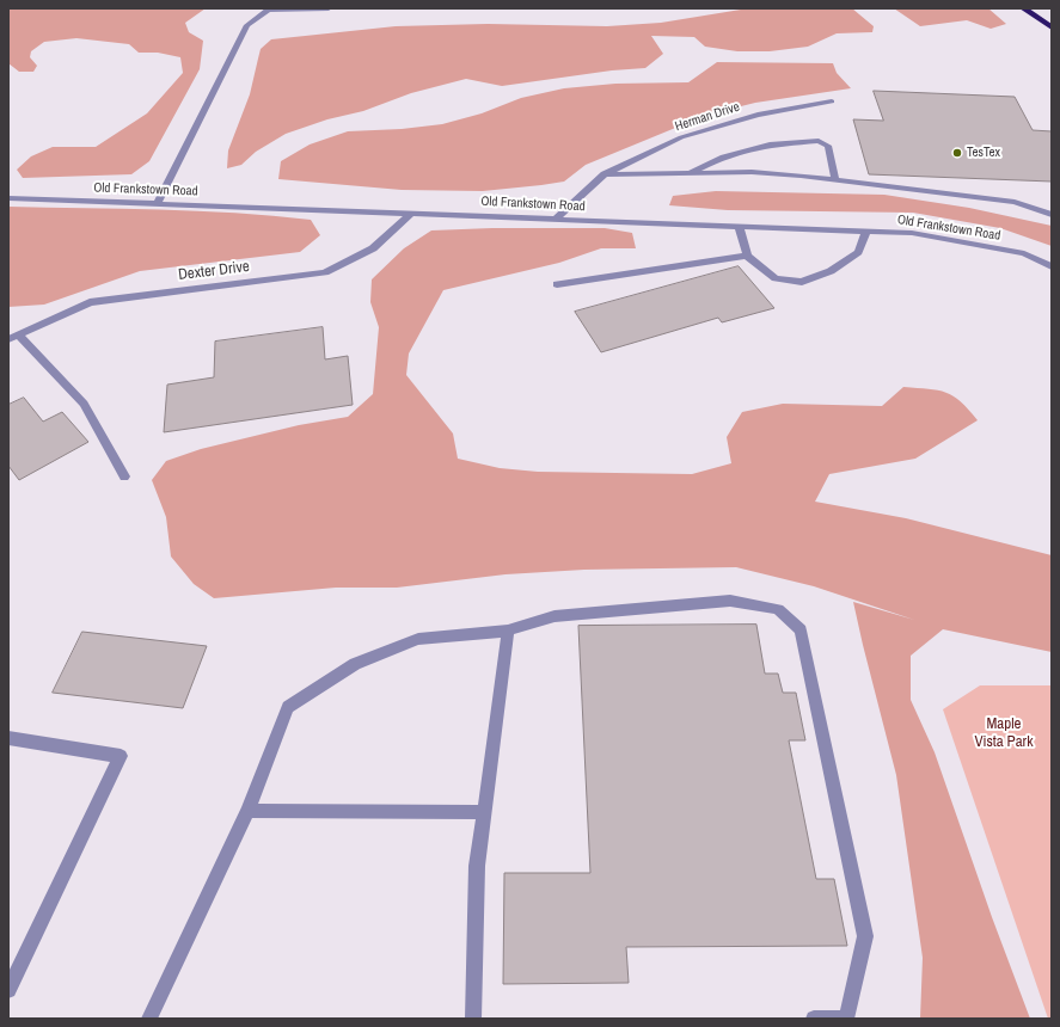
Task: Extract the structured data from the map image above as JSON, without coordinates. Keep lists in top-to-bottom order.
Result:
{
  "streets": {
    "street": ["Herman Drive", "Old Frankstown Road", "Dexter Drive"]
  },
  "crossings": [
    ["Herman Drive", "Old Frankstown Road"],
    ["Old Frankstown Road", "Dexter Drive"]
  ],
  "parks": ["Maple Vista Park"],
  "places": ["TesTex"]
}
